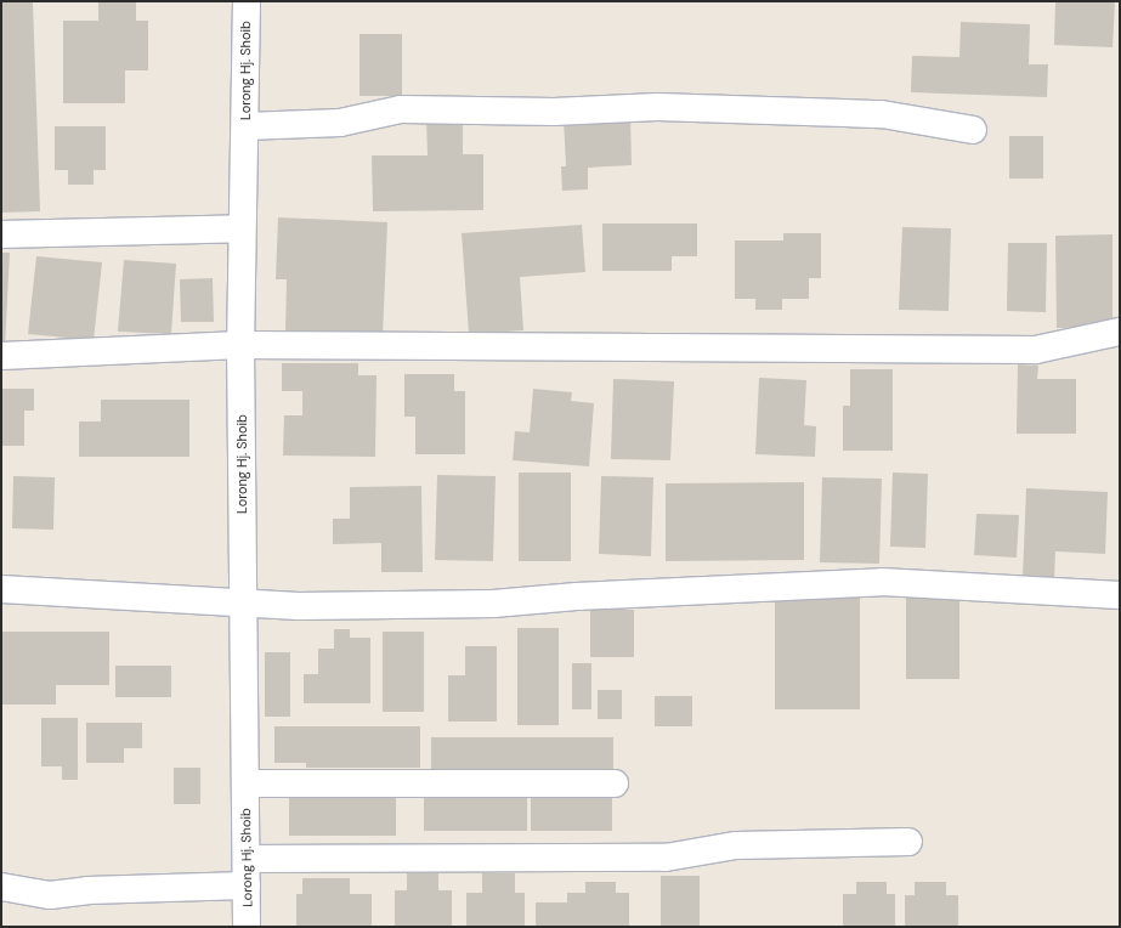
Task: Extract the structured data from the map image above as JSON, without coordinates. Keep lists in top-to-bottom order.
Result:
{
  "streets": {
    "street": ["Lorong Hj. Shoib"]
  }
}
